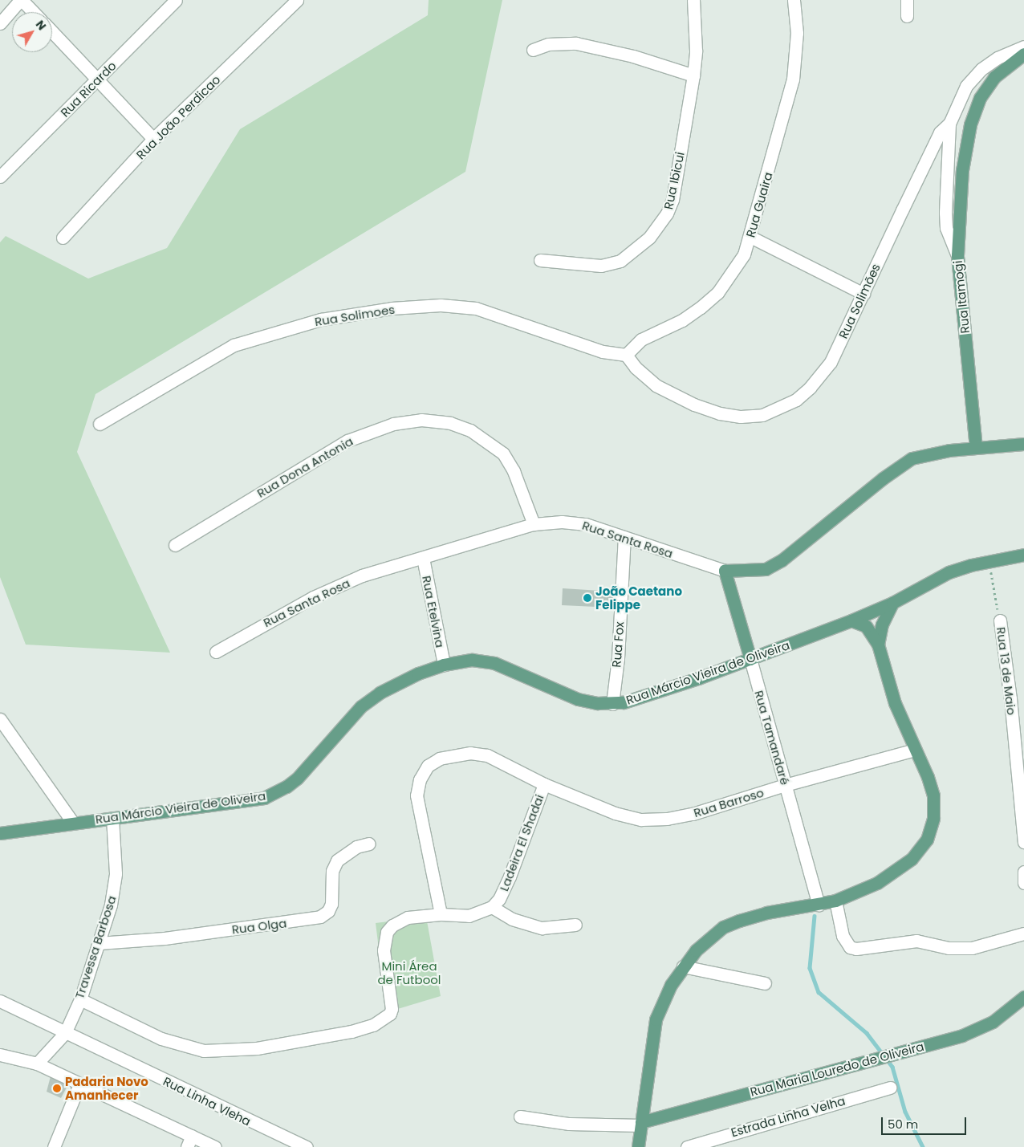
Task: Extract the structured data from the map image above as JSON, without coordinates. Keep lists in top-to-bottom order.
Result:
{
  "streets": {
    "main road": [
      "Rua Itamogi",
      "Rua Santa Rosa",
      "Rua Márcio Vieira de Oliveira",
      "Rua Tamandaré",
      "Rua Maria Louredo de Oliveira"
    ],
    "street": [
      "Rua Ricardo",
      "Rua João Perdicao",
      "Rua Ibicui",
      "Rua Guaira",
      "Rua Solimões",
      "Rua Solimoes",
      "Rua Dona Antonia",
      "Rua Etelvina",
      "Rua Fox",
      "Rua 13 de Maio",
      "Rua Barroso",
      "Ladeira El Shadai",
      "Rua Olga",
      "Travessa Barbosa",
      "Rua Linha Vleha",
      "Estrada Linha Velha"
    ]
  },
  "crossings": [
    ["Rua Guaira", "Rua Solimões"],
    ["Rua Guaira", "Rua Solimoes"],
    ["Rua Itamogi", "Rua Solimões"],
    ["Rua Itamogi", "Rua Santa Rosa"],
    ["Rua Solimões", "Rua Solimoes"],
    ["Rua Dona Antonia", "Rua Santa Rosa"],
    ["Rua Santa Rosa", "Rua Etelvina"],
    ["Rua Santa Rosa", "Rua Fox"],
    ["Rua Santa Rosa", "Rua Tamandaré"],
    ["Rua Etelvina", "Rua Márcio Vieira de Oliveira"],
    ["Rua Fox", "Rua Márcio Vieira de Oliveira"],
    ["Rua Márcio Vieira de Oliveira", "Rua Tamandaré"],
    ["Rua Márcio Vieira de Oliveira", "Travessa Barbosa"],
    ["Rua Tamandaré", "Rua Barroso"],
    ["Rua Barroso", "Ladeira El Shadai"],
    ["Rua Olga", "Travessa Barbosa"],
    ["Travessa Barbosa", "Rua Linha Vleha"]
  ],
  "parks": ["Mini Área de Futbool"],
  "places": ["João Caetano Felippe", "Padaria Novo Amanhecer"],
  "scale_bar": "50 m",
  "north": "top right"
}
